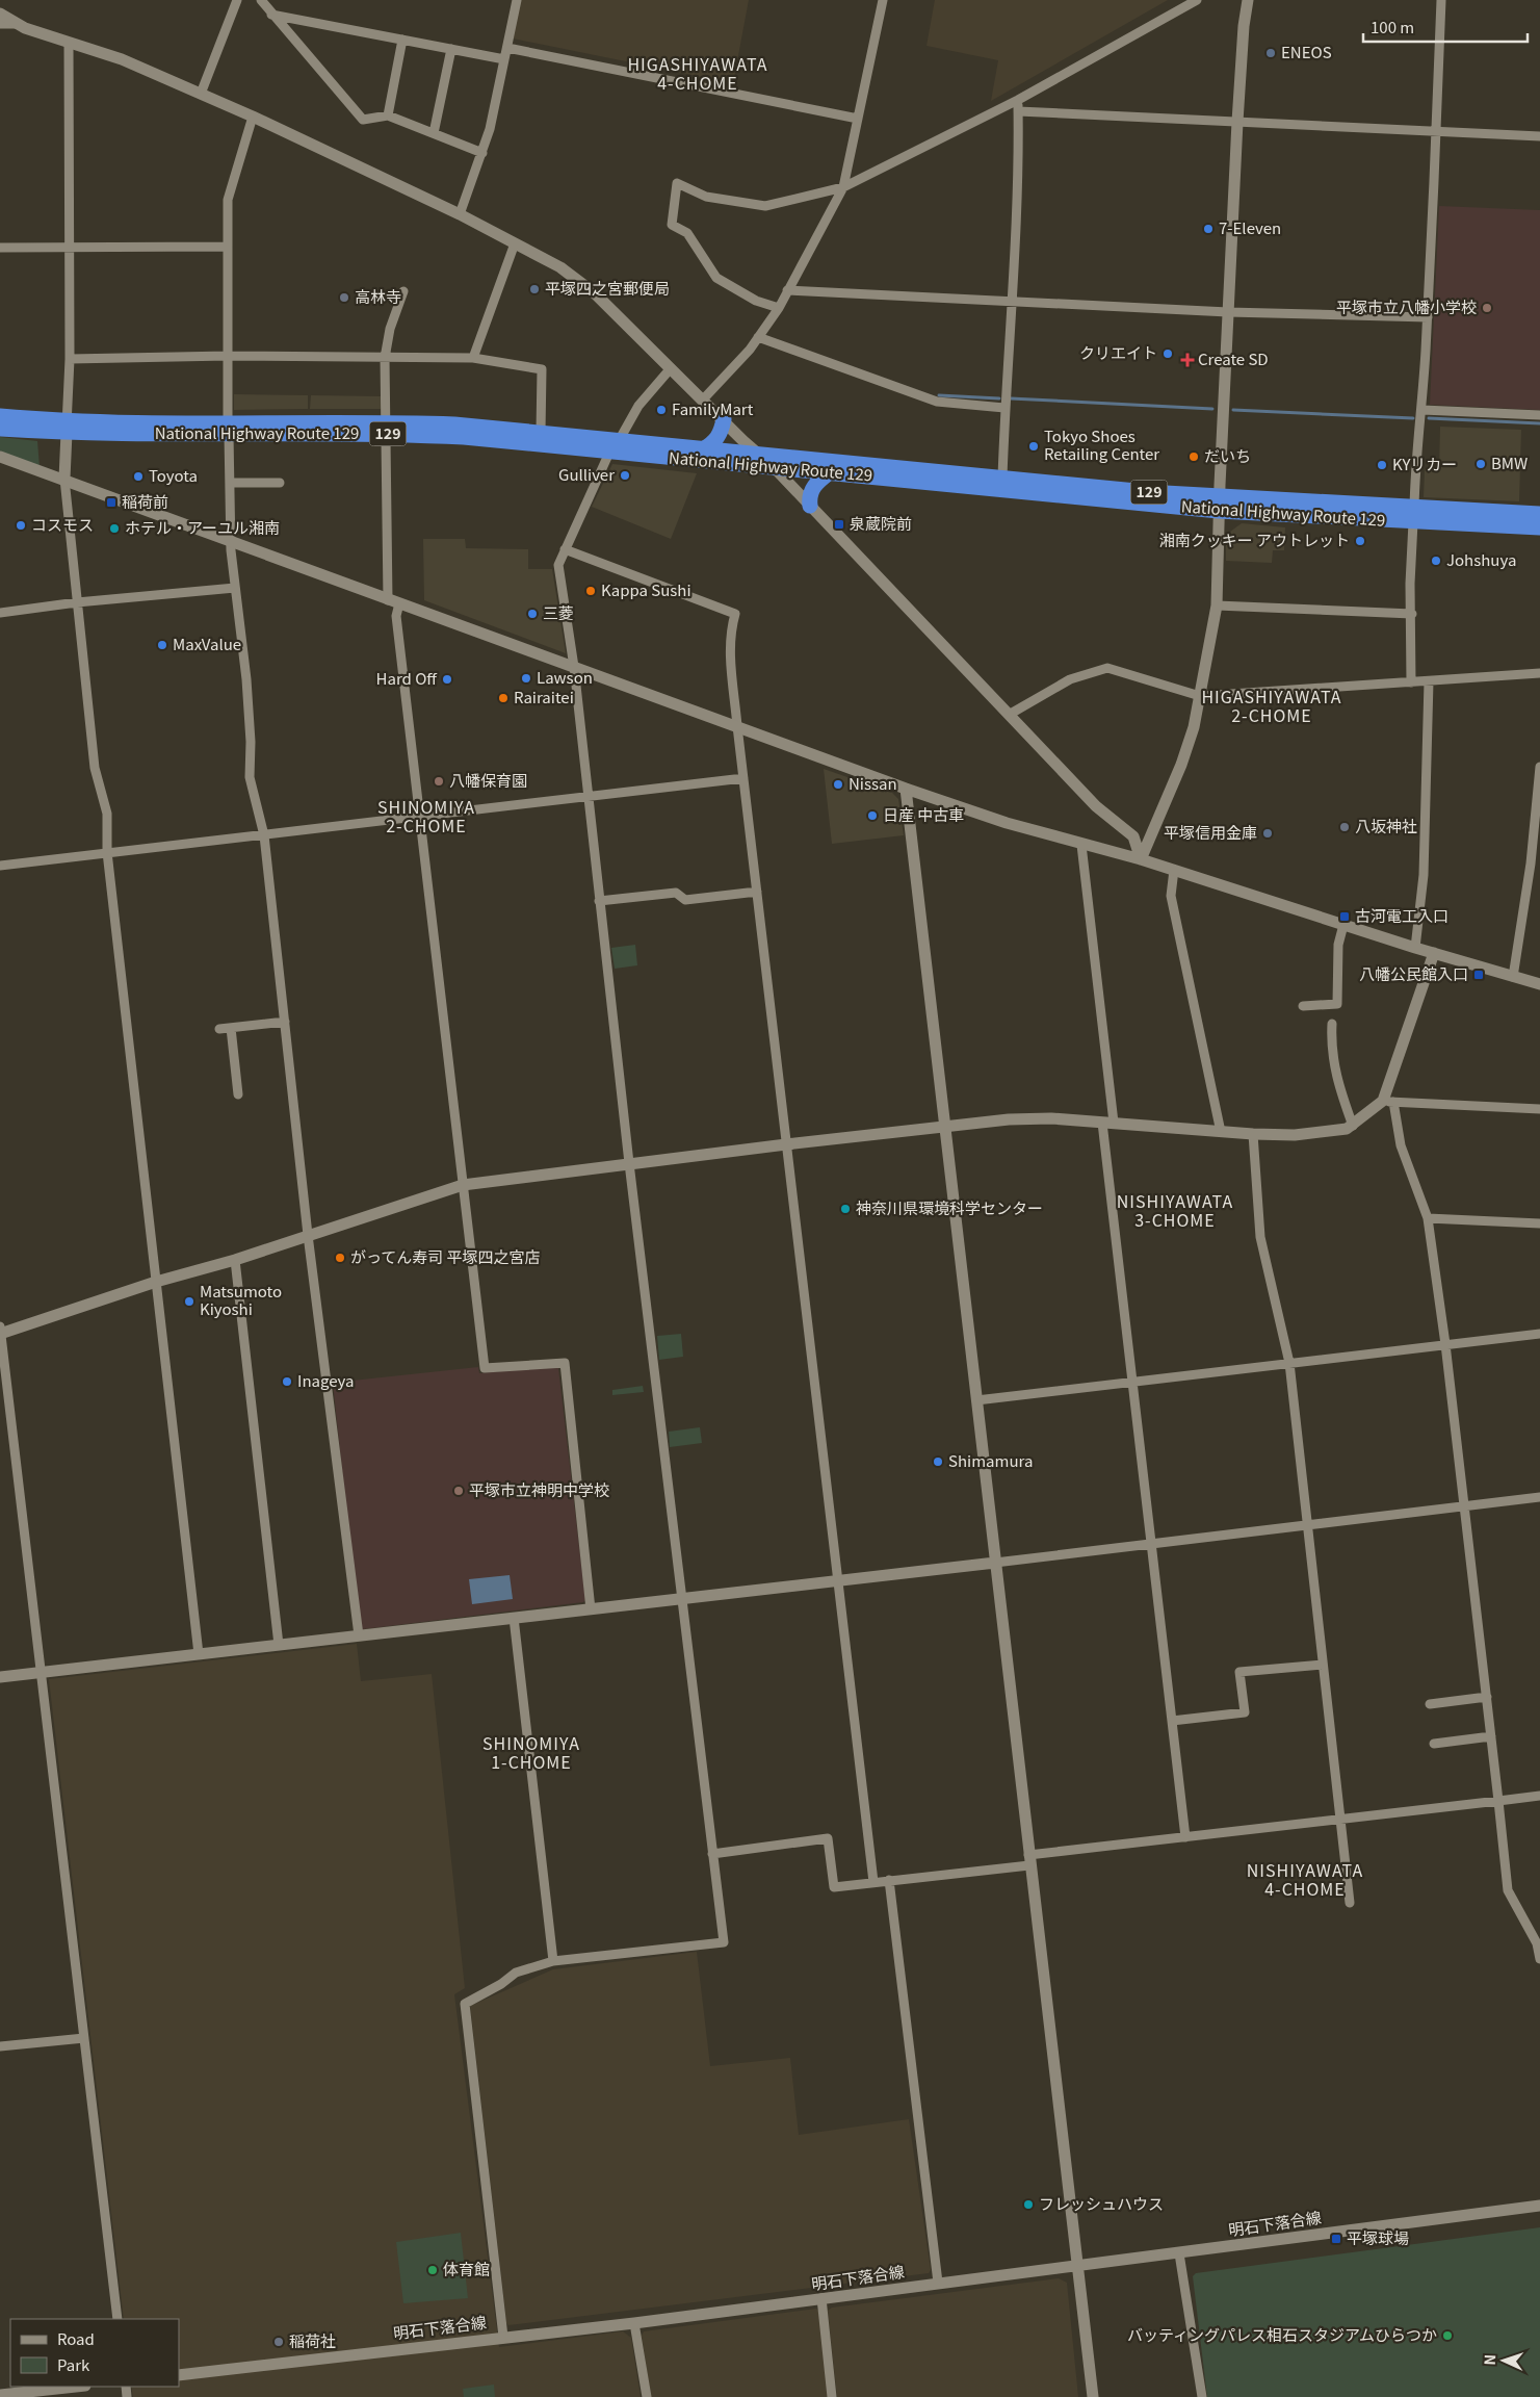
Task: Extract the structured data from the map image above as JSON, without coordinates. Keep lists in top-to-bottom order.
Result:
{
  "streets": {
    "highway": ["National Highway Route 129", "129"],
    "street": ["明石下落合線"]
  },
  "districts": [
    "HIGASHIYAWATA 4-CHOME",
    "HIGASHIYAWATA 2-CHOME",
    "SHINOMIYA 2-CHOME",
    "NISHIYAWATA 3-CHOME",
    "SHINOMIYA 1-CHOME",
    "NISHIYAWATA 4-CHOME"
  ],
  "places": {
    "other": [
      "ENEOS",
      "7-Eleven",
      "平塚四之宮郵便局",
      "高林寺",
      "平塚市立八幡小学校",
      "クリエイト",
      "FamilyMart",
      "Tokyo Shoes Retailing Center",
      "だいち",
      "BMW",
      "KYリカー",
      "Gulliver",
      "Toyota",
      "コスモス",
      "ホテル・アーユル湘南",
      "湘南クッキー アウトレット",
      "Johshuya",
      "Kappa Sushi",
      "三菱",
      "MaxValue",
      "Lawson",
      "Hard Off",
      "Rairaitei",
      "八幡保育園",
      "Nissan",
      "日産 中古車",
      "八坂神社",
      "平塚信用金庫",
      "神奈川県環境科学センター",
      "がってん寿司 平塚四之宮店",
      "Matsumoto Kiyoshi",
      "Inageya",
      "Shimamura",
      "平塚市立神明中学校",
      "フレッシュハウス",
      "体育館",
      "バッティングパレス相石スタジアムひらつか",
      "稲荷社"
    ],
    "health": ["Create SD"],
    "transit": [
      "稲荷前",
      "泉蔵院前",
      "古河電工入口",
      "八幡公民館入口",
      "平塚球場"
    ]
  },
  "legend": ["Road", "Park"],
  "scale_bar": "100 m",
  "north": "left"
}
